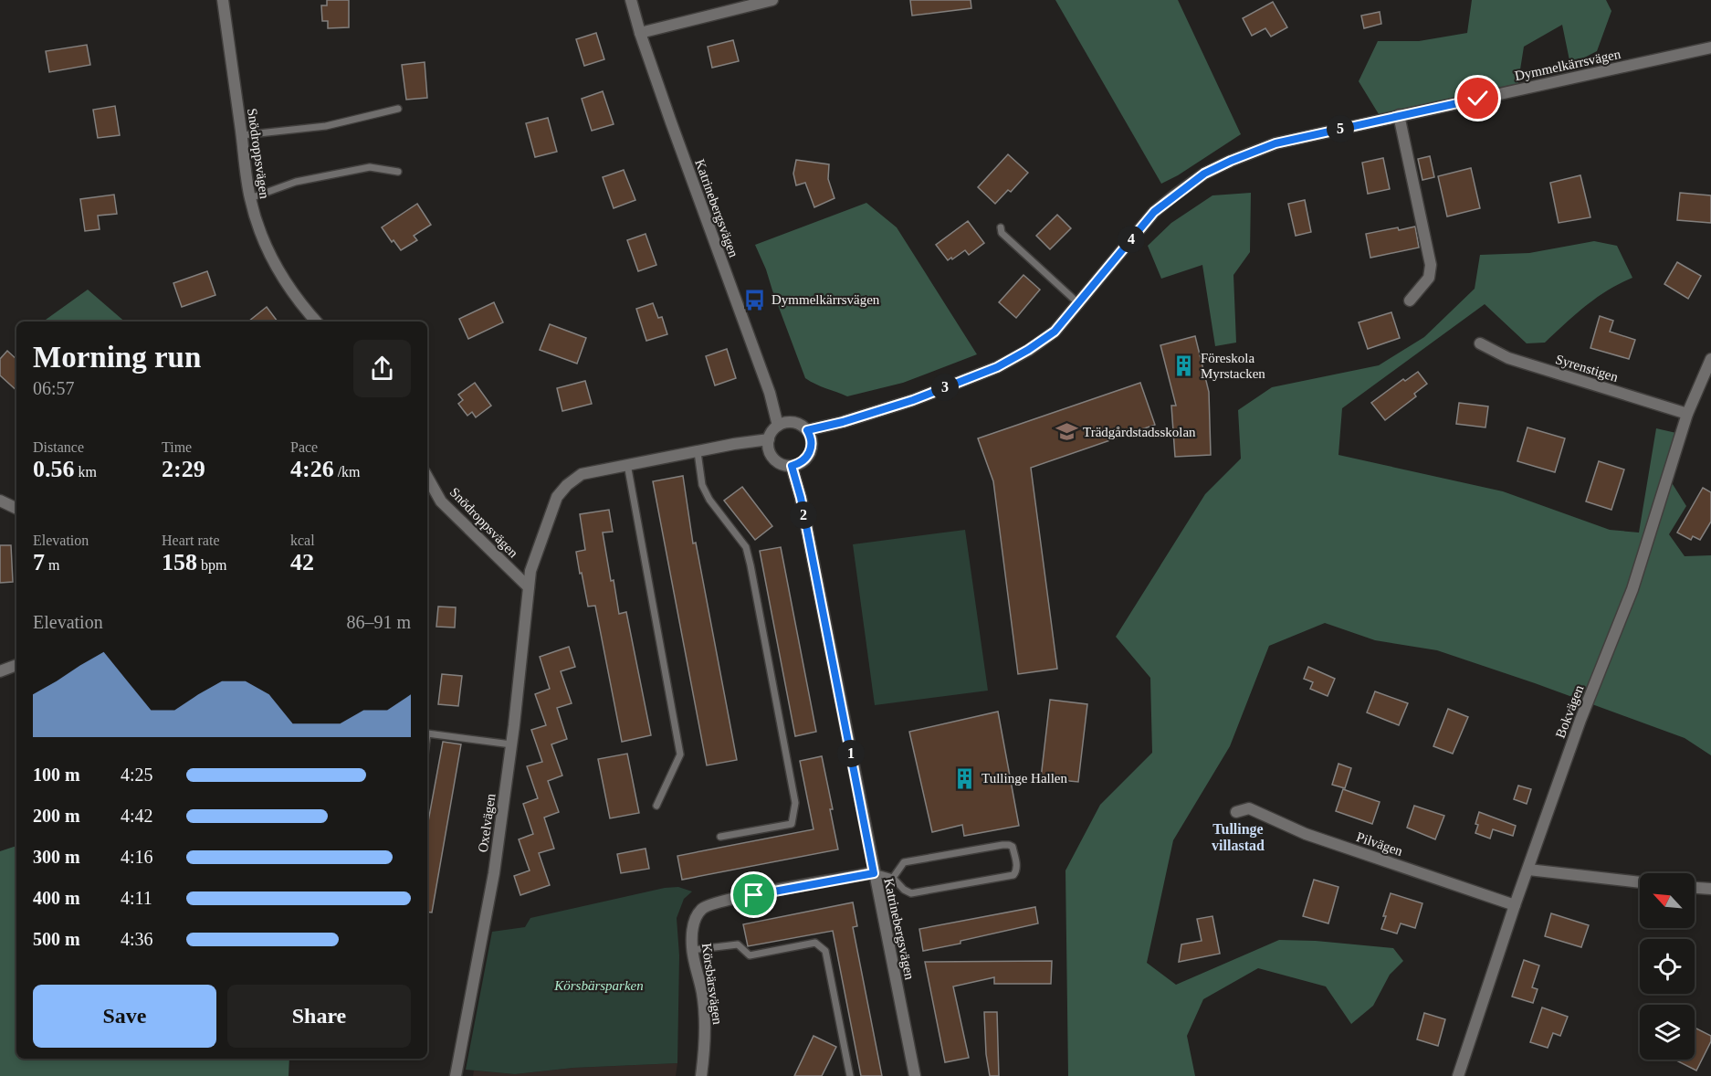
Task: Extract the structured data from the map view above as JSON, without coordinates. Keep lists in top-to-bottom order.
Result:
{
  "streets": {
    "street": [
      "Dymmelkärrsvägen",
      "Snödroppsvägen",
      "Katrinebergsvägen",
      "Syrenstigen",
      "Bokvägen",
      "Oxelvägen",
      "Pilvägen",
      "Körsbärsvägen"
    ]
  },
  "crossings": [
    ["Dymmelkärrsvägen", "Katrinebergsvägen"],
    ["Snödroppsvägen", "Oxelvägen"],
    ["Katrinebergsvägen", "Körsbärsvägen"],
    ["Syrenstigen", "Bokvägen"],
    ["Bokvägen", "Pilvägen"]
  ],
  "districts": ["Tullinge villastad"],
  "parks": ["Körsbärsparken"],
  "places": {
    "bus stop": ["Dymmelkärrsvägen"],
    "building": ["Föreskola Myrstacken", "Tullinge Hallen"],
    "school or university": ["Trädgårdstadsskolan"]
  },
  "north": "top left",
  "page": {
    "pins": [
      "5",
      "4",
      "3",
      "2",
      "1"
    ],
    "heading": ["Morning run", "06:57"],
    "stats": [
      ["Distance", "0.56 km"],
      ["Time", "2:29"],
      ["Pace", "4:26 /km"],
      ["Elevation", "7 m"],
      ["Heart rate", "158 bpm"],
      ["kcal", "42"]
    ],
    "chart": ["Elevation", "86–91 m"],
    "list": [
      {
        "name": "100 m",
        "note": "4:25"
      },
      {
        "name": "200 m",
        "note": "4:42"
      },
      {
        "name": "300 m",
        "note": "4:16"
      },
      {
        "name": "400 m",
        "note": "4:11"
      },
      {
        "name": "500 m",
        "note": "4:36"
      }
    ],
    "buttons": ["Save", "Share"]
  }
}
